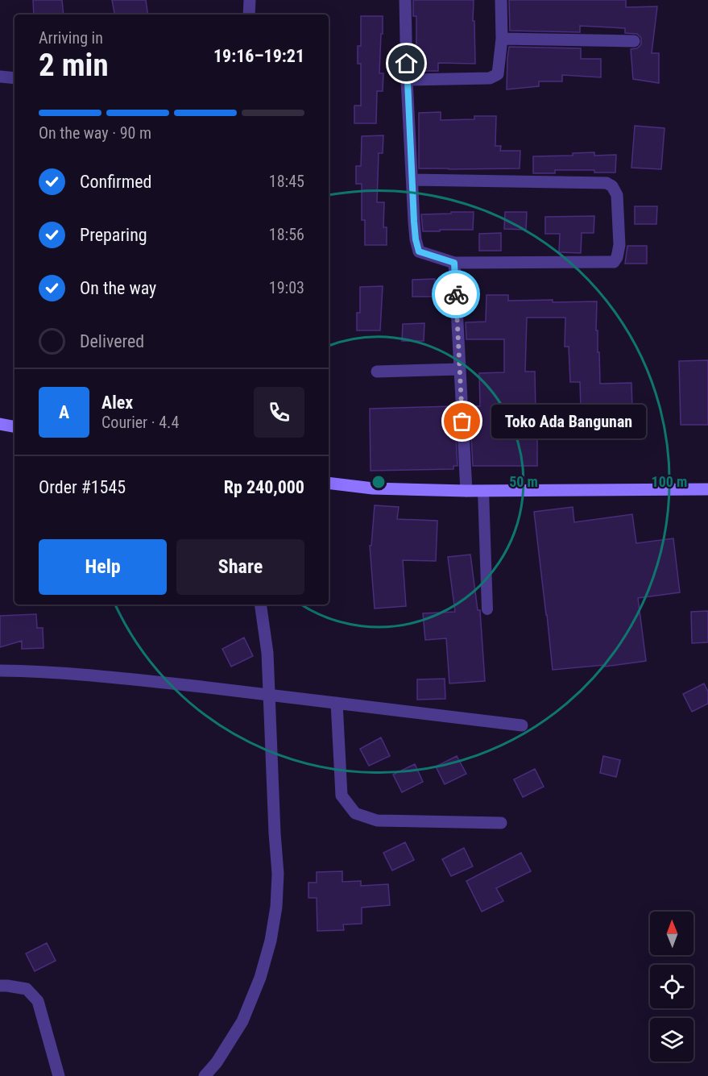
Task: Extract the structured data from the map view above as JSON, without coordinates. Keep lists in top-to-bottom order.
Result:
{
  "places": ["Toko Ada Bangunan"],
  "north": "top",
  "page": {
    "heading": ["2 min", "Arriving in", "19:16–19:21"],
    "panel": [
      "Alex",
      "Courier · 4.4",
      "Order #1545",
      "Rp 240,000"
    ],
    "bar": "On the way · 90 m",
    "list": [
      ["Confirmed", "18:45"],
      ["Preparing", "18:56"],
      ["On the way", "19:03"],
      "Delivered"
    ],
    "round": "A",
    "bubble": "Toko Ada Bangunan",
    "buttons": ["Help", "Share"]
  },
  "rings": ["50 m", "100 m"]
}
